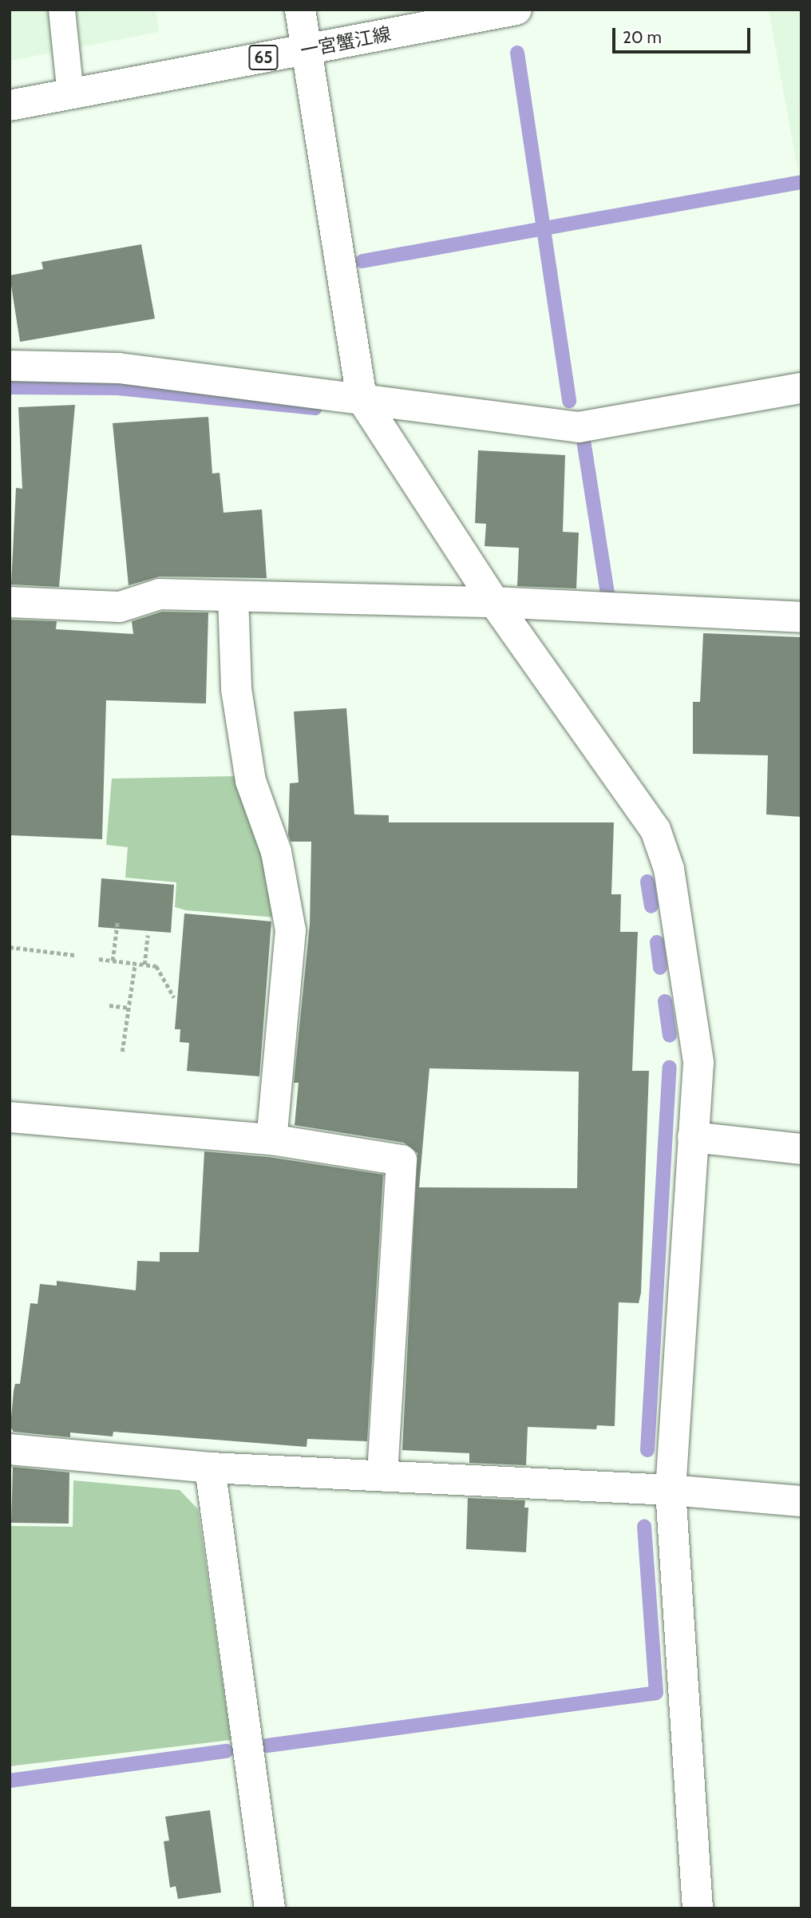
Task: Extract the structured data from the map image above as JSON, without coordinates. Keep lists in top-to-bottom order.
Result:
{
  "streets": {
    "street": ["一宮蟹江線", "65"]
  },
  "scale_bar": "20 m"
}
